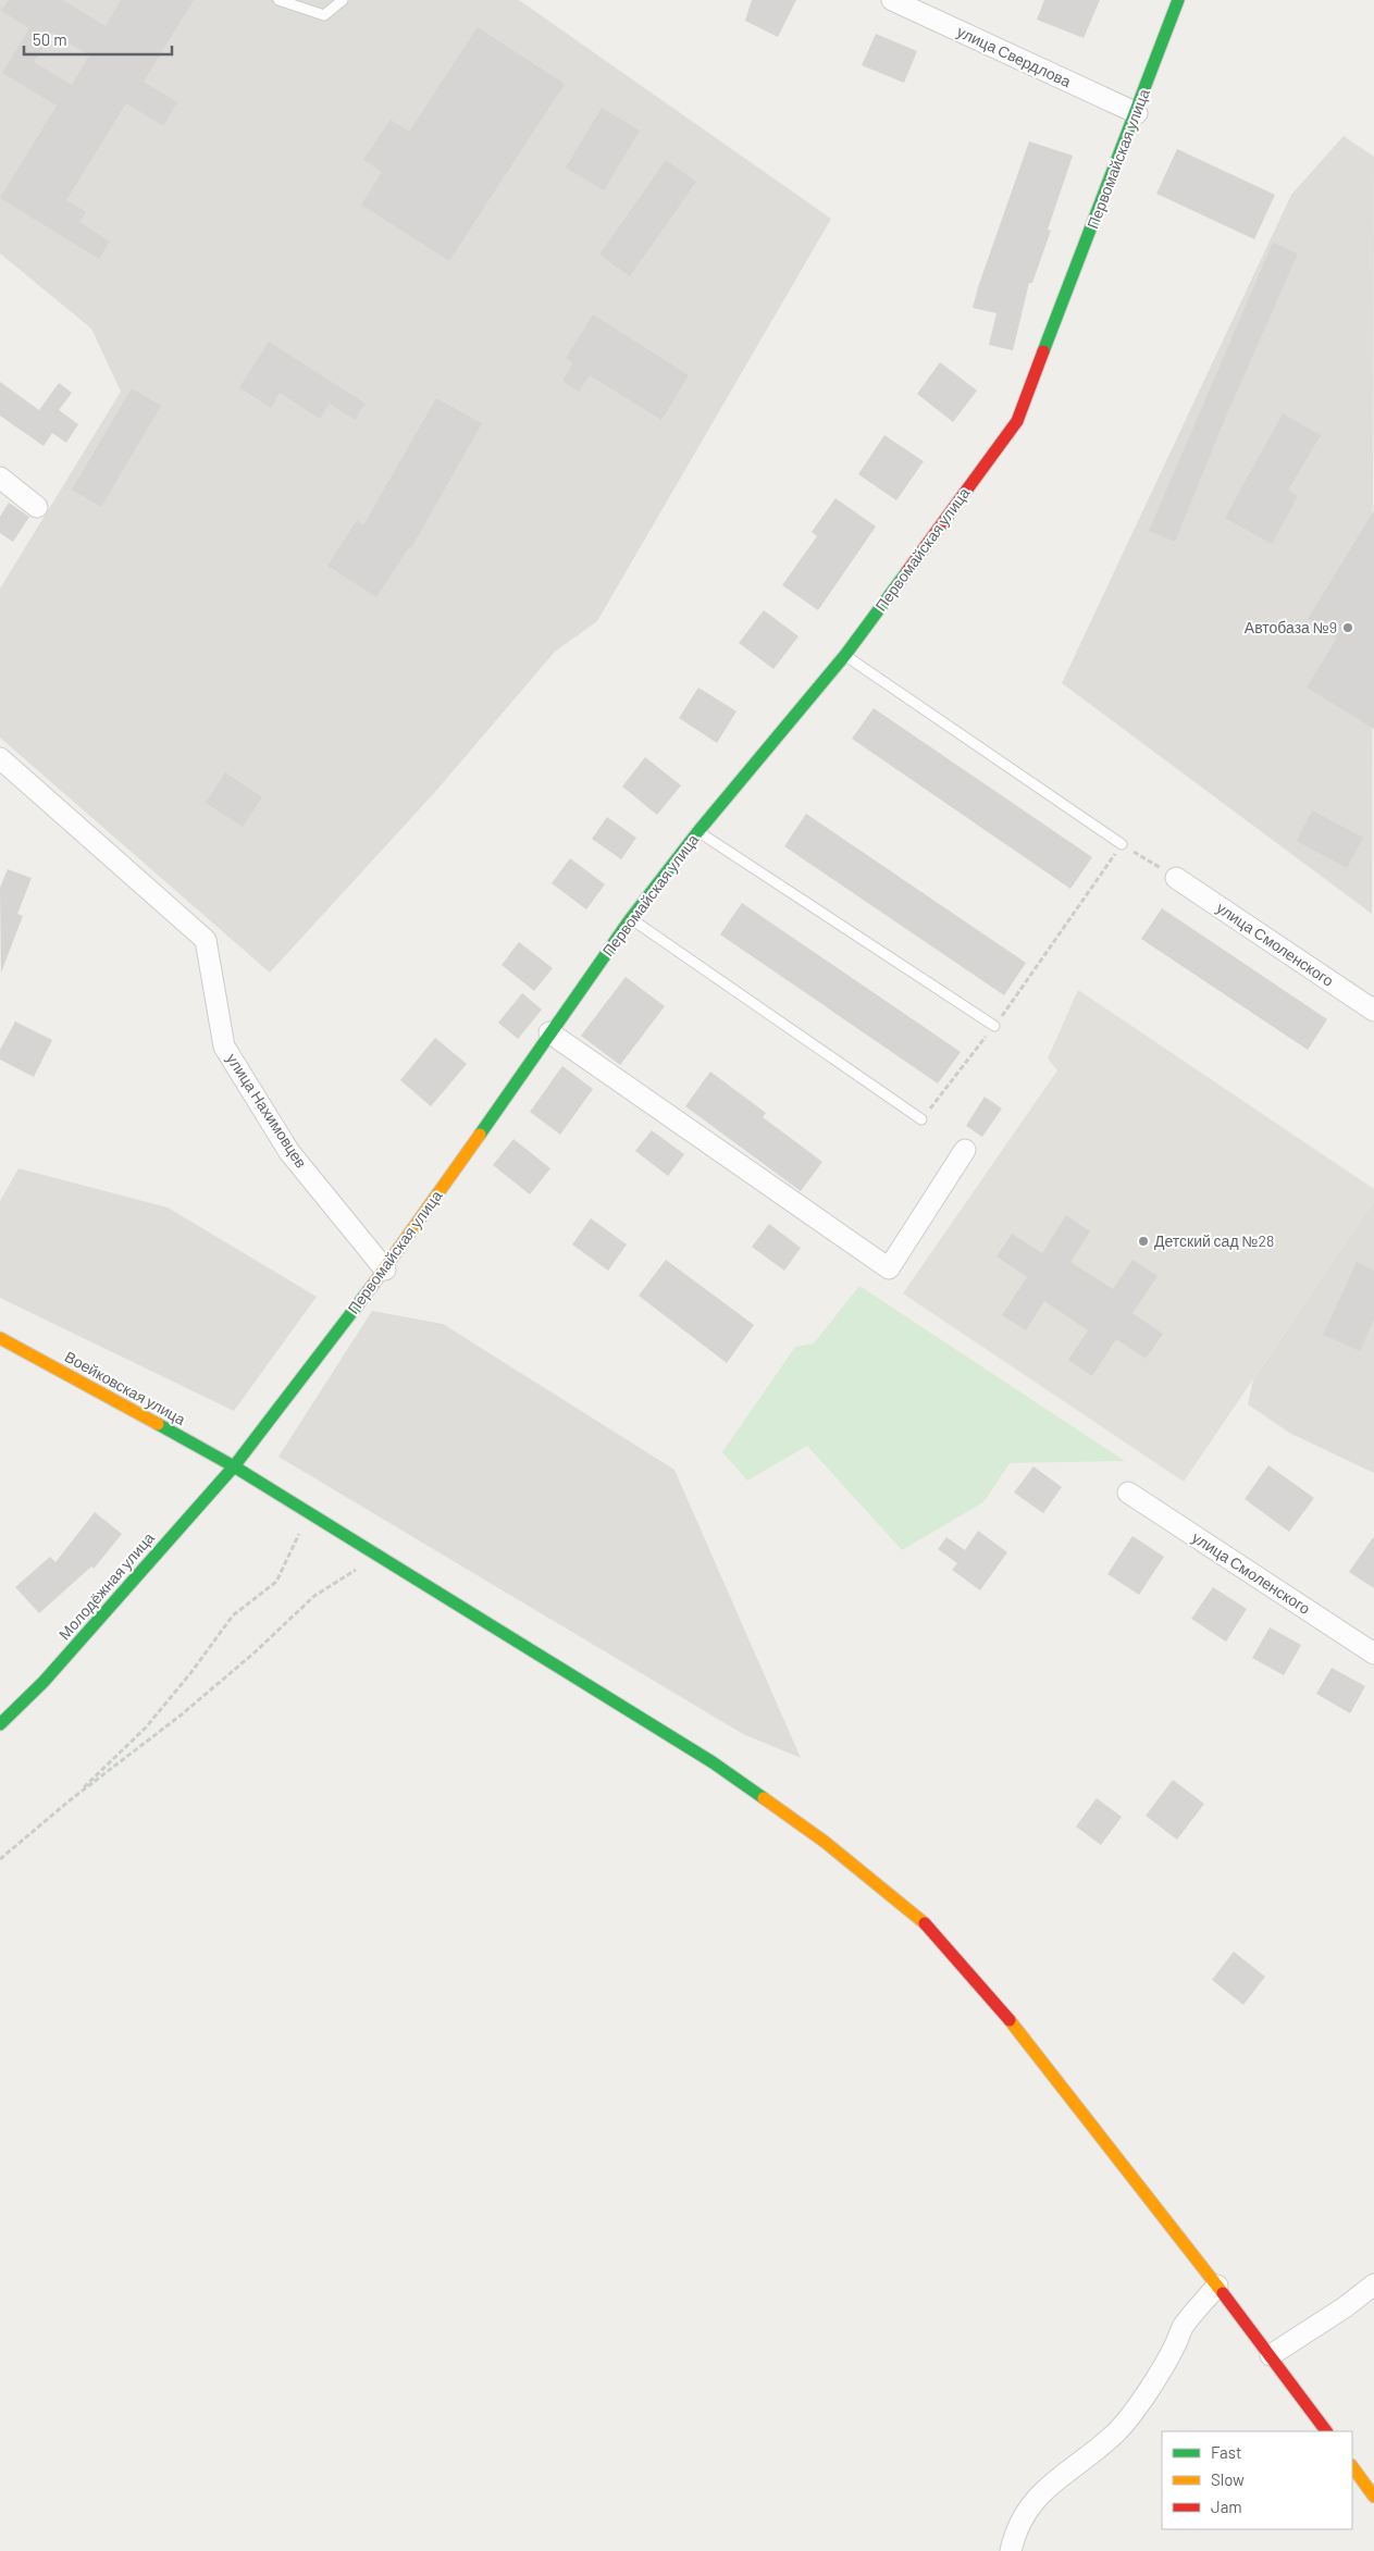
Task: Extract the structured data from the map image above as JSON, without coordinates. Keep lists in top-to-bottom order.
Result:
{
  "streets": {
    "street": [
      "улица Свердлова",
      "Первомайская улица",
      "улица Смоленского",
      "улица Нахимовцев",
      "Воейковская улица",
      "Молодёжная улица"
    ]
  },
  "crossings": [
    ["улица Свердлова", "Первомайская улица"],
    ["Первомайская улица", "улица Нахимовцев"],
    ["Первомайская улица", "Воейковская улица"],
    ["Первомайская улица", "Молодёжная улица"],
    ["Воейковская улица", "Молодёжная улица"]
  ],
  "places": ["Автобаза №9", "Детский сад №28"],
  "legend": ["Fast", "Slow", "Jam"],
  "scale_bar": "50 m"
}
